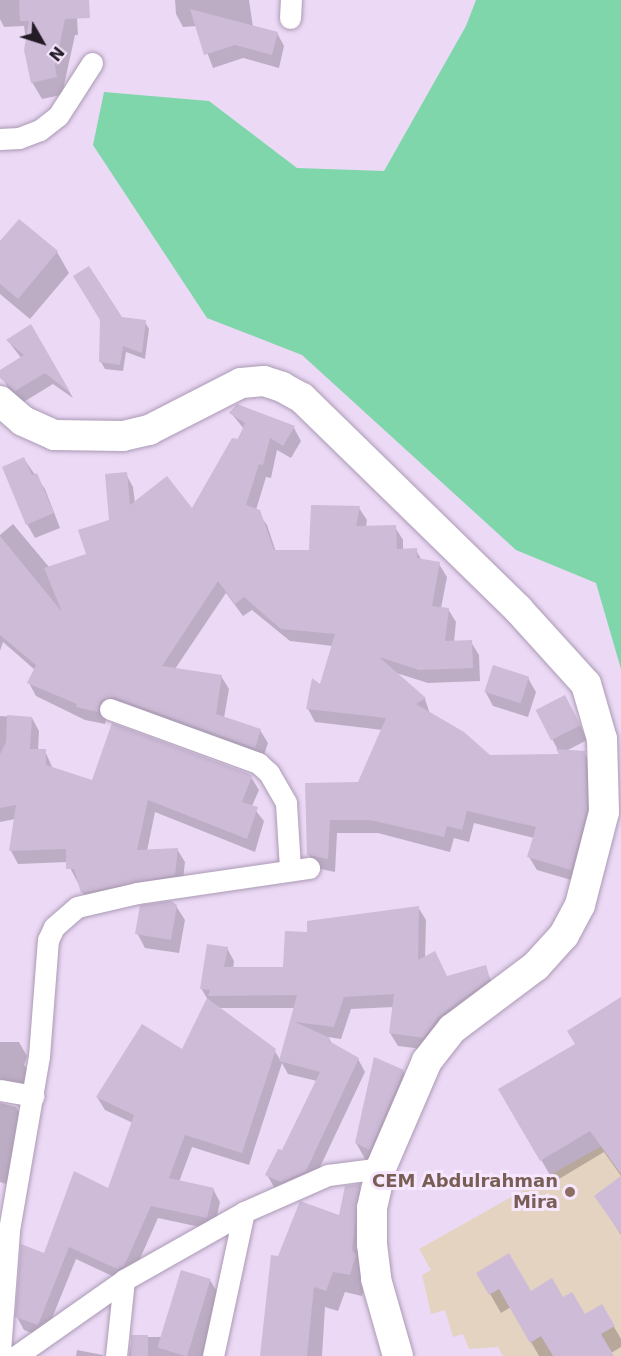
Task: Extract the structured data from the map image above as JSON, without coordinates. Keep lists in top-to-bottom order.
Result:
{
  "places": ["CEM Abdulrahman Mira"],
  "north": "bottom right"
}
